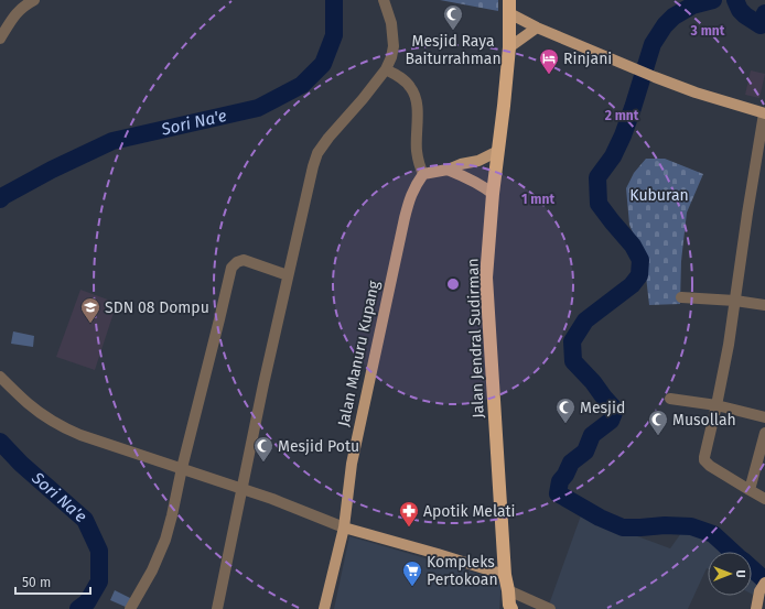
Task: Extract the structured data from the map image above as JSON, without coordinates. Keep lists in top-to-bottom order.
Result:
{
  "streets": {
    "highway": ["Jalan Jendral Sudirman"],
    "main road": ["Jalan Manuru Kupang"]
  },
  "water": ["Sori Na'e"],
  "parks": ["Kuburan"],
  "places": {
    "mosque": [
      "Mesjid Raya Baiturrahman",
      "Mesjid",
      "Musollah",
      "Mesjid Potu"
    ],
    "hotel": ["Rinjani"],
    "school or university": ["SDN 08 Dompu"],
    "pharmacy": ["Apotik Melati"],
    "supermarket": ["Kompleks Pertokoan"]
  },
  "scale_bar": "50 m",
  "north": "right",
  "rings": ["3 mnt", "2 mnt", "1 mnt"]
}
